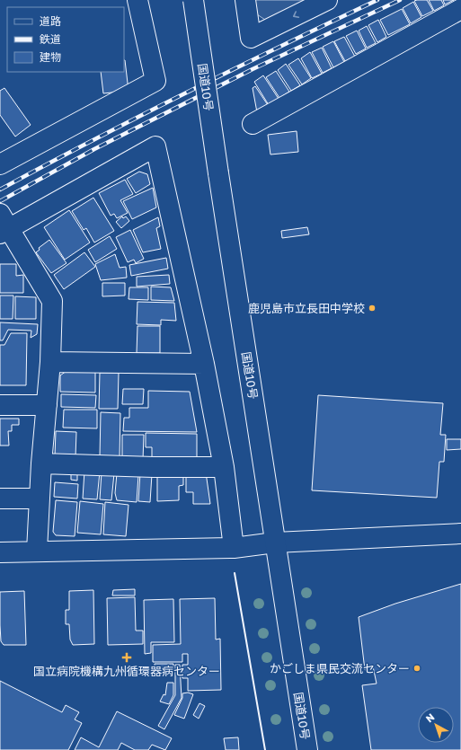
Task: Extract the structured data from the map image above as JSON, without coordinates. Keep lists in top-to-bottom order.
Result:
{
  "streets": {
    "main road": ["国道10号"]
  },
  "places": {
    "other": ["鹿児島市立長田中学校", "かごしま県民交流センター"],
    "health": ["国立病院機構九州循環器病センター"]
  },
  "legend": ["道路", "鉄道", "建物"],
  "north": "top left"
}
